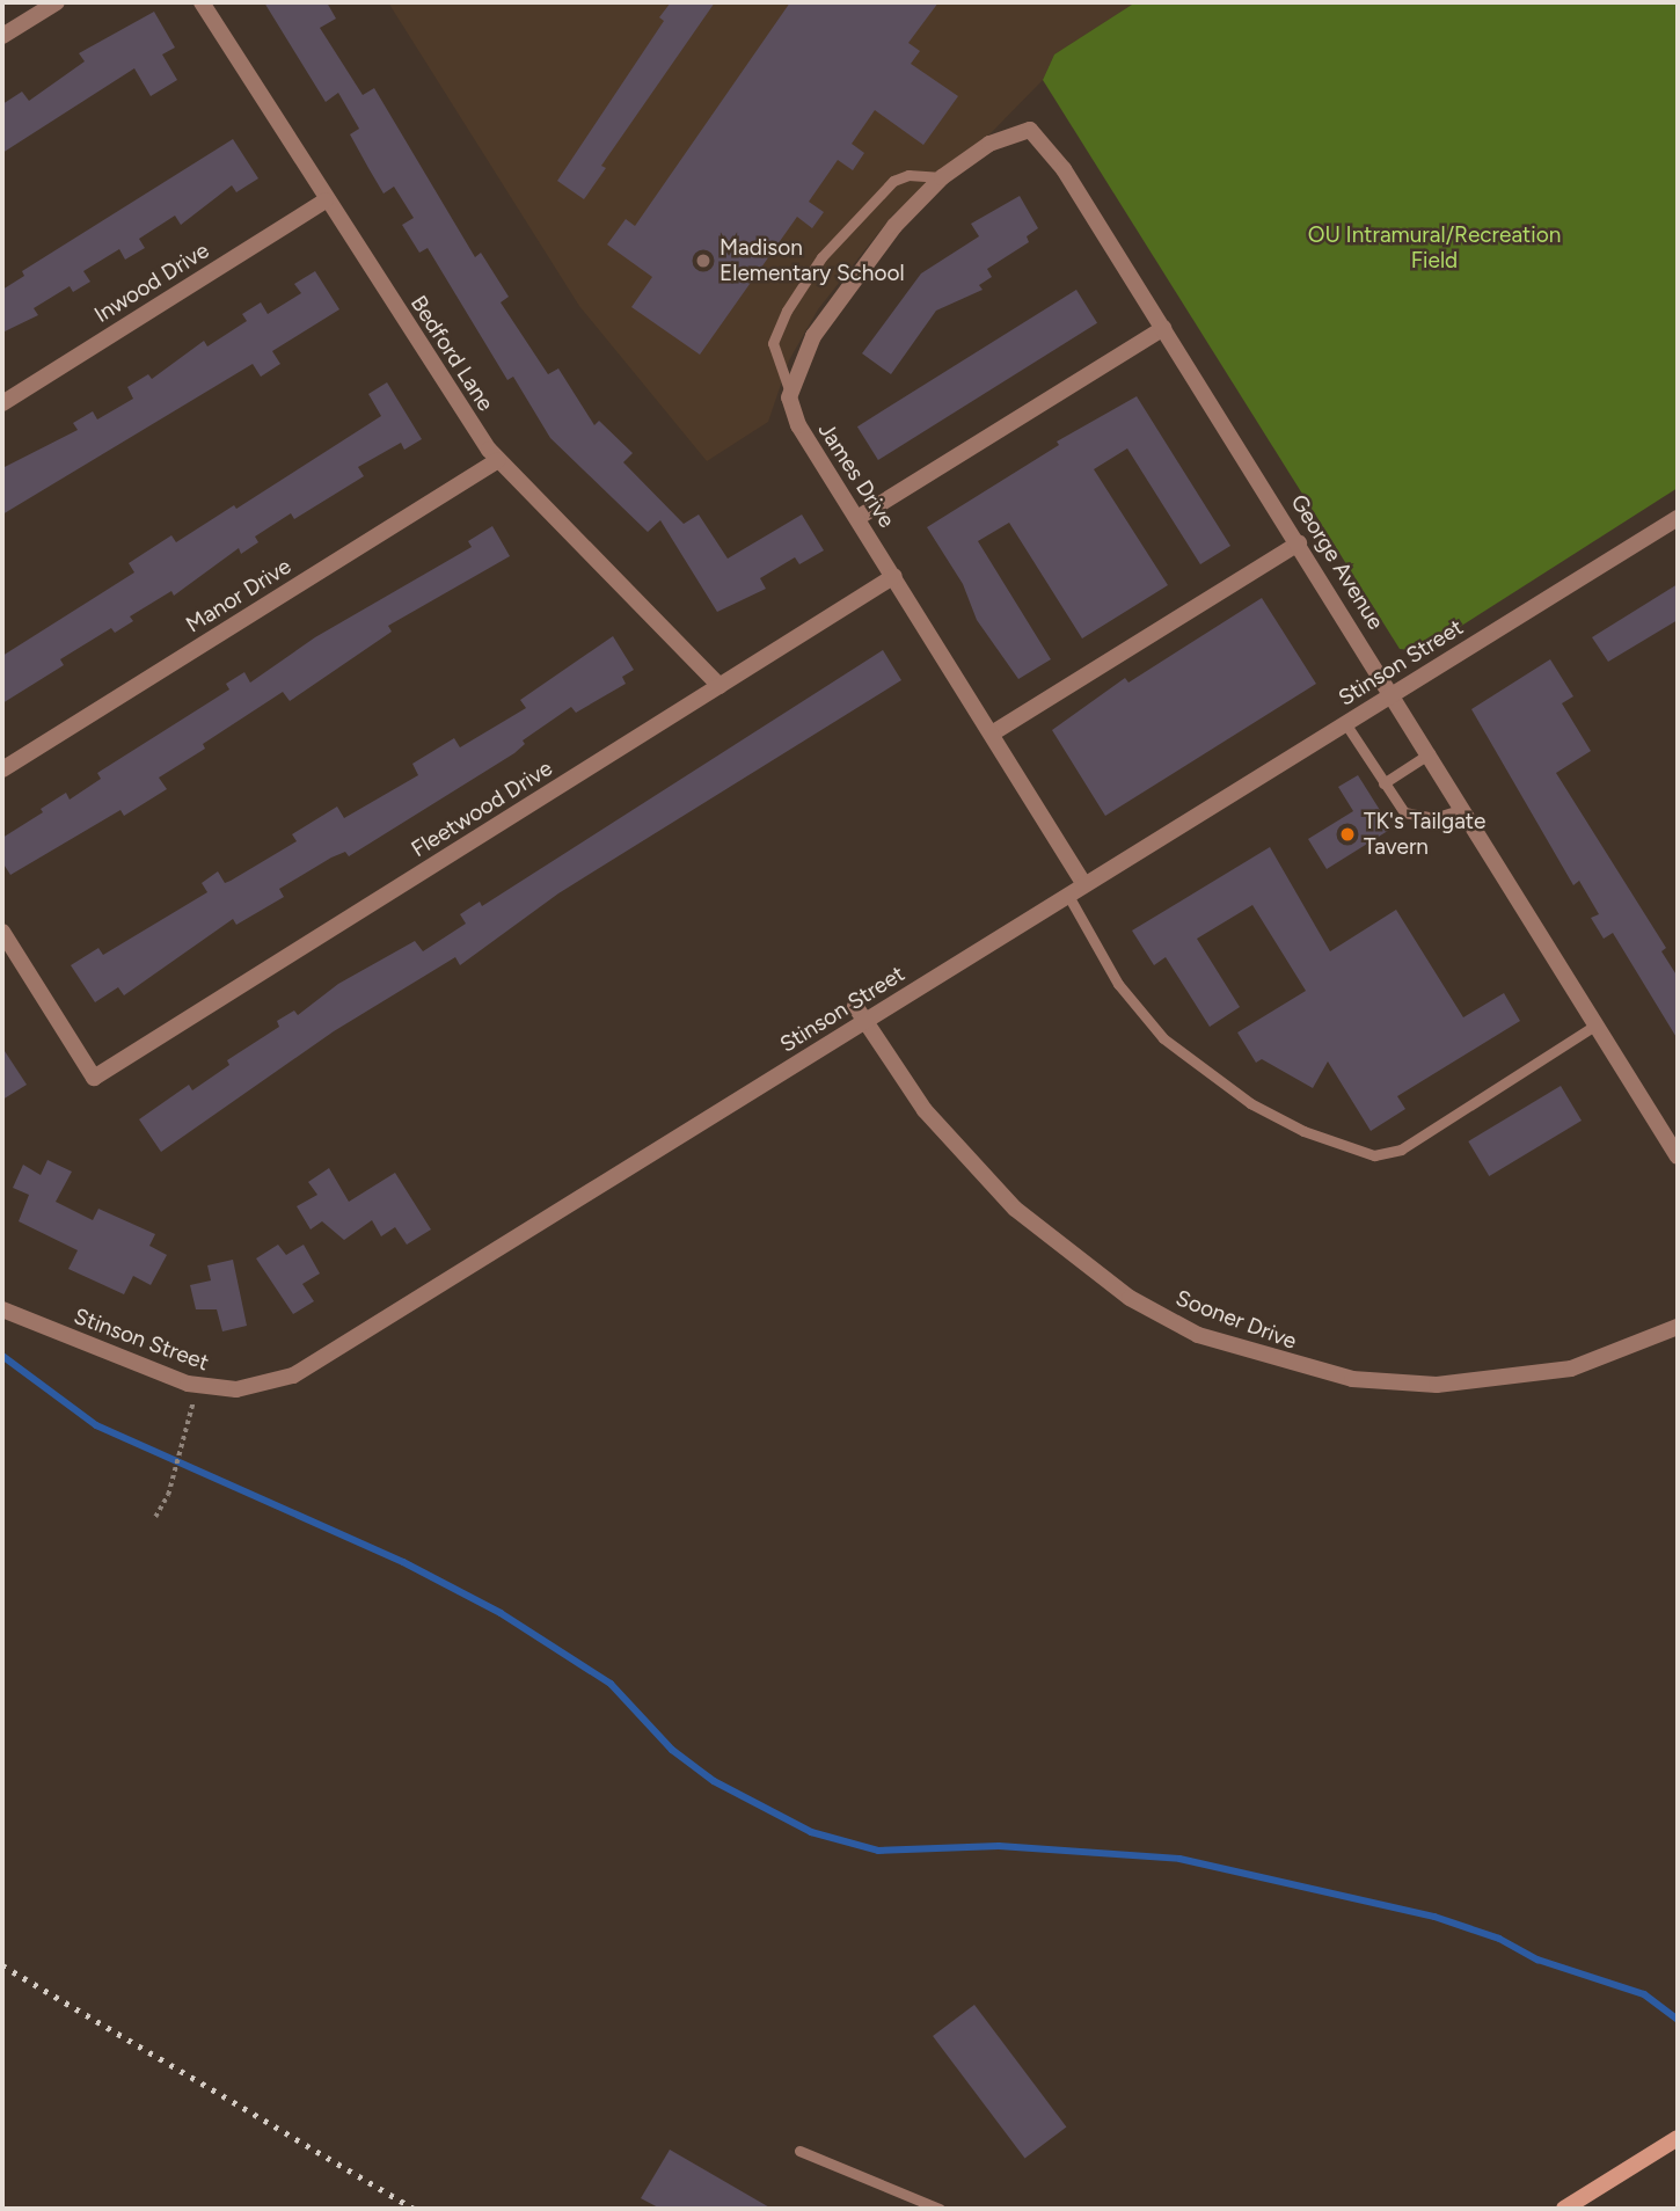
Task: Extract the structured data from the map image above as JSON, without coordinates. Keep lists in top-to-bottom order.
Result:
{
  "streets": {
    "street": [
      "Inwood Drive",
      "Bedford Lane",
      "James Drive",
      "George Avenue",
      "Manor Drive",
      "Stinson Street",
      "Fleetwood Drive",
      "Sooner Drive"
    ]
  },
  "crossings": [
    ["Inwood Drive", "Bedford Lane"],
    ["Bedford Lane", "Manor Drive"],
    ["Bedford Lane", "Fleetwood Drive"],
    ["James Drive", "Stinson Street"],
    ["James Drive", "Fleetwood Drive"],
    ["George Avenue", "Stinson Street"],
    ["Stinson Street", "Sooner Drive"]
  ],
  "parks": ["OU Intramural/Recreation Field"],
  "places": ["Madison Elementary School", "TK's Tailgate Tavern"]
}
